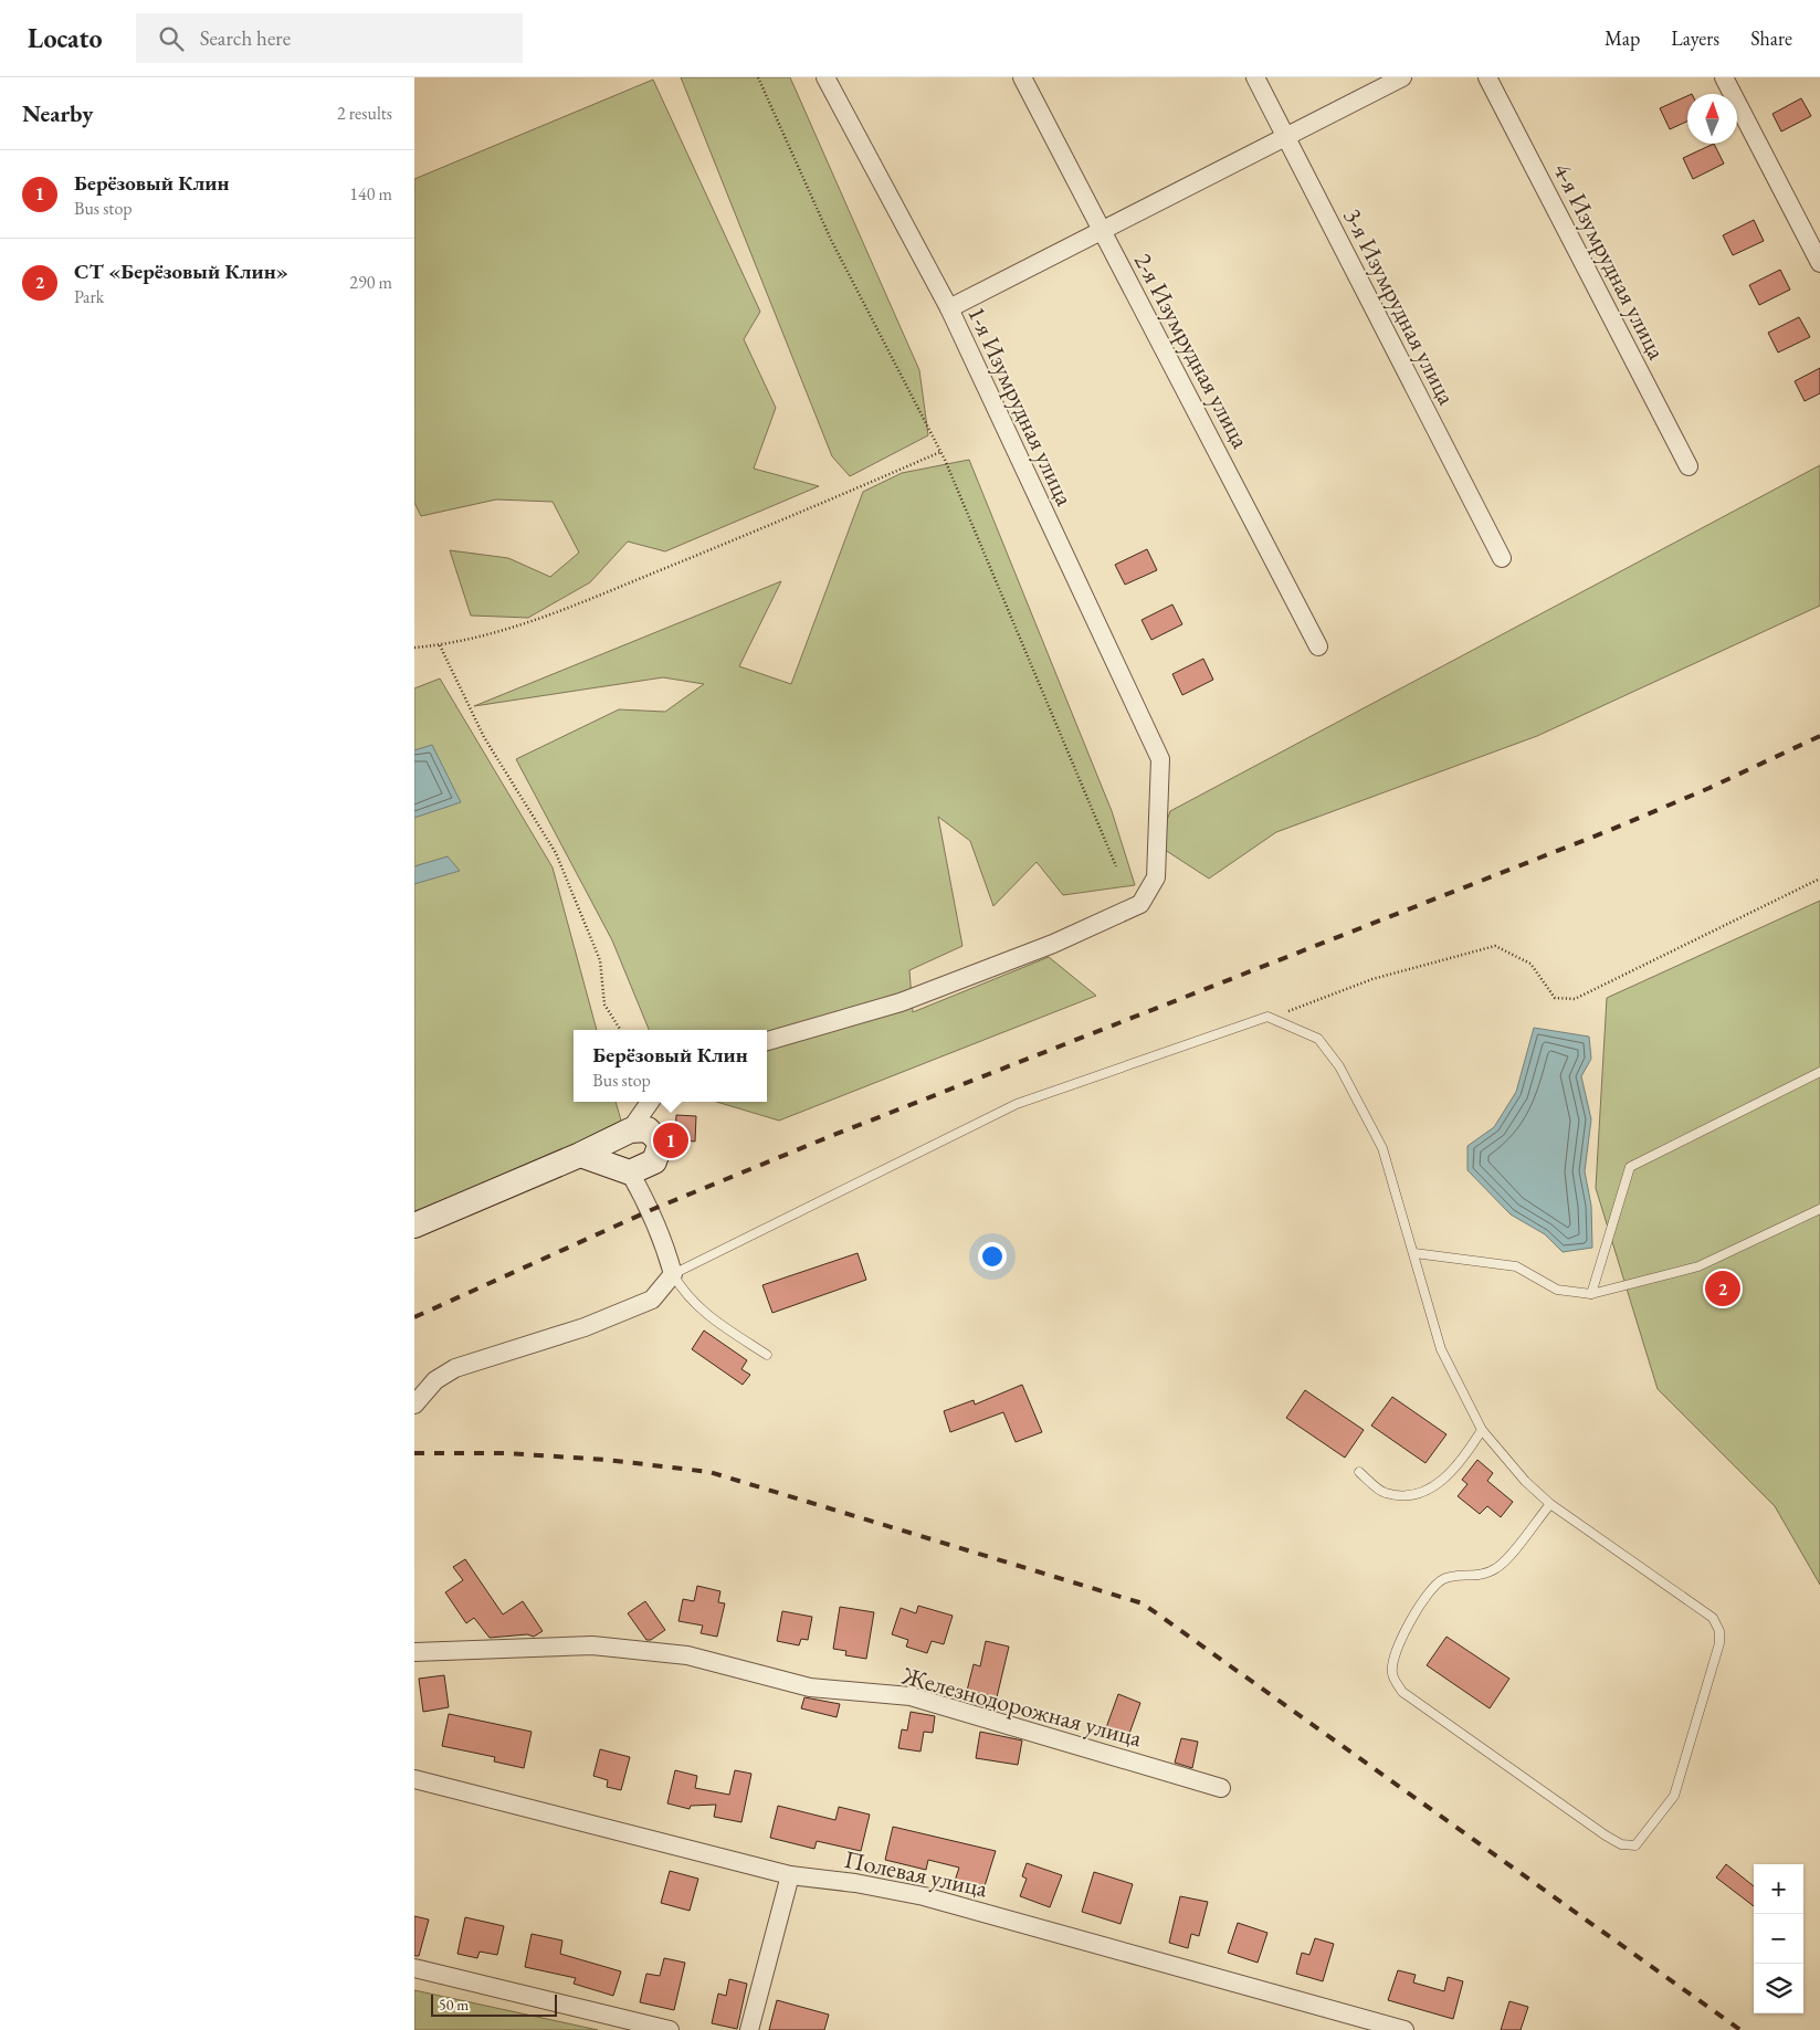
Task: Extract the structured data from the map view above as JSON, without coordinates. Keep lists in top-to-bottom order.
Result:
{
  "streets": {
    "street": [
      "4-я Изумрудная улица",
      "3-я Изумрудная улица",
      "2-я Изумрудная улица",
      "1-я Изумрудная улица",
      "Железнодорожная улица",
      "Полевая улица"
    ]
  },
  "scale_bar": "50 m",
  "north": "top",
  "page": {
    "header": "Locato",
    "search": "Search here",
    "nav": ["Map", "Layers", "Share"],
    "heading": ["Nearby", "2 results"],
    "list": [
      {
        "mark": "1",
        "name": "Берёзовый Клин",
        "note": "Bus stop",
        "value": "140 m"
      },
      {
        "mark": "2",
        "name": "СТ «Берёзовый Клин»",
        "note": "Park",
        "value": "290 m"
      }
    ],
    "popup": ["Берёзовый Клин", "Bus stop"],
    "pins": ["1", "2"],
    "map_buttons": ["+", "−"],
    "scale": "50 m"
  }
}
